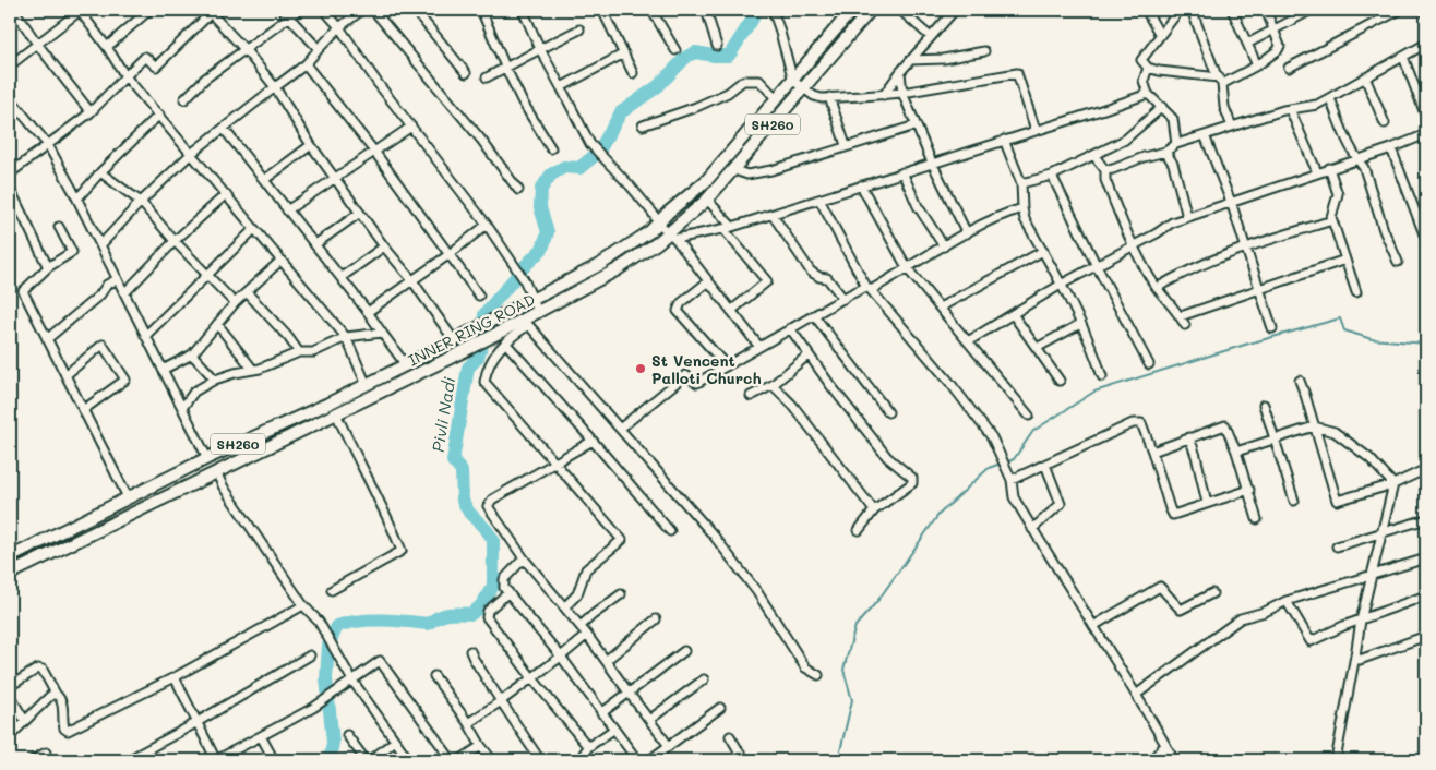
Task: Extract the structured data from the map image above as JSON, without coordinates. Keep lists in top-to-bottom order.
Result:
{
  "streets": {
    "highway": ["SH260", "INNER RING ROAD"]
  },
  "water": ["Pivli Nadi"],
  "places": ["St Vencent Palloti Church"]
}
